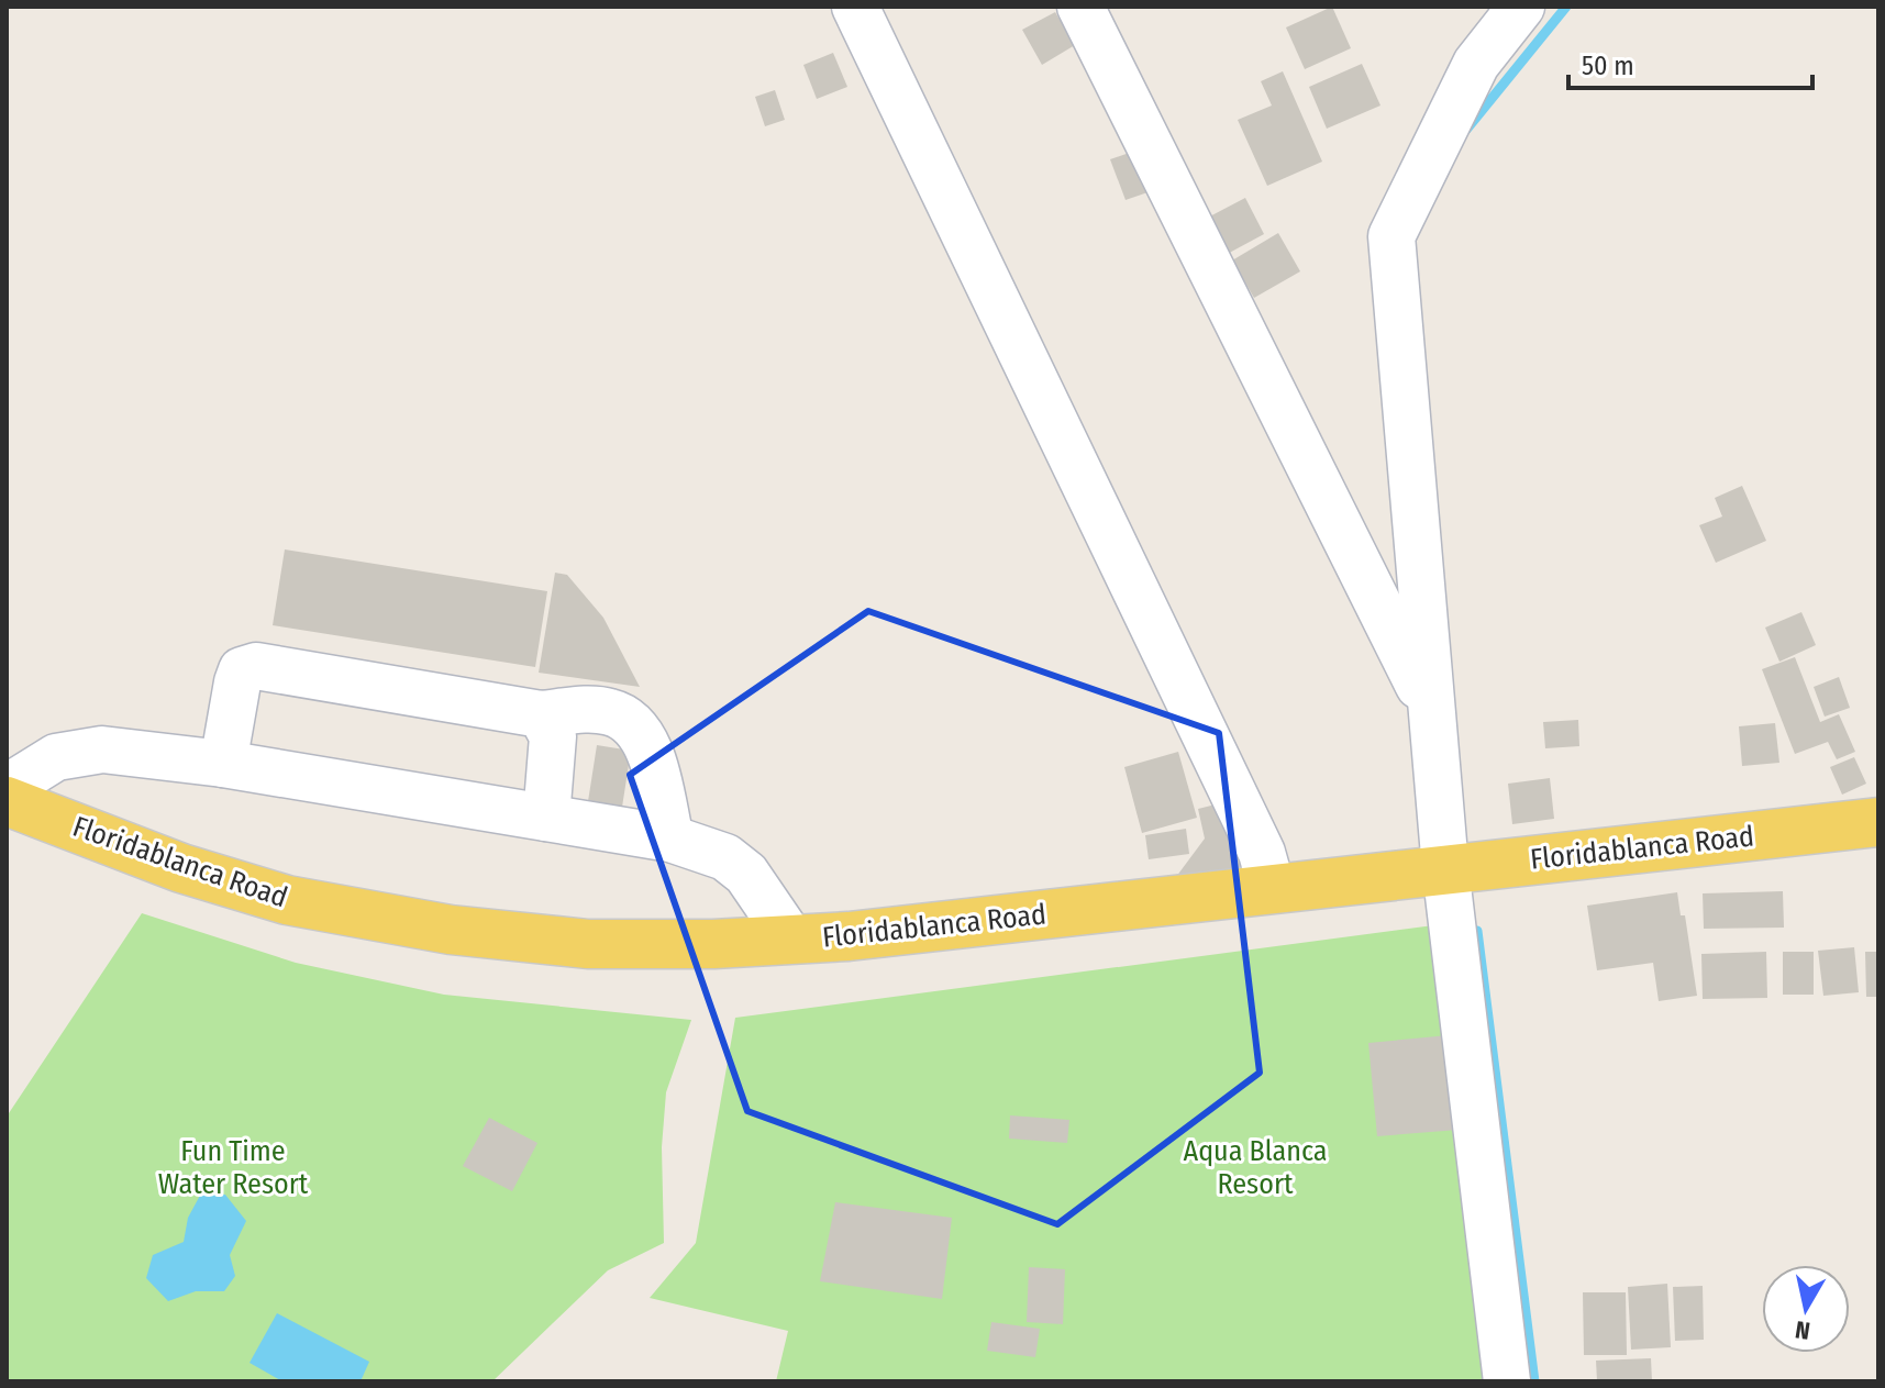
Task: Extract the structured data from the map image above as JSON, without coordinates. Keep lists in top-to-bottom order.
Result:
{
  "streets": {
    "main road": ["Floridablanca Road"]
  },
  "parks": ["Fun Time Water Resort", "Aqua Blanca Resort"],
  "scale_bar": "50 m",
  "north": "bottom"
}
